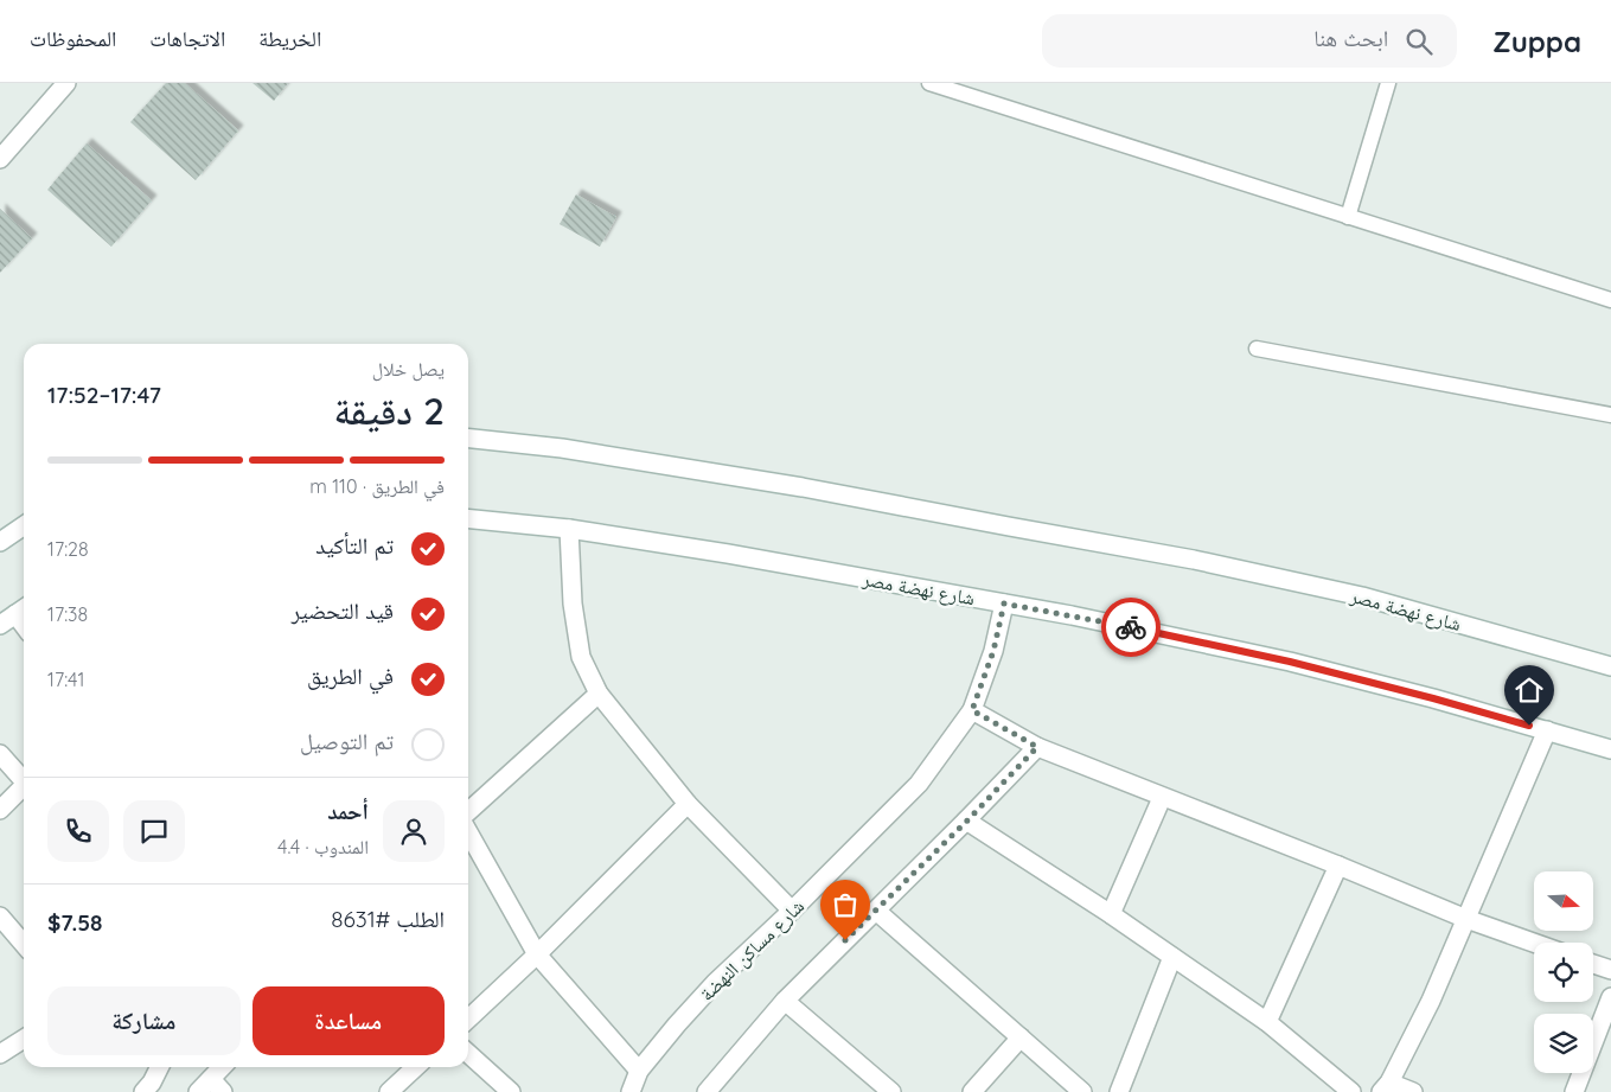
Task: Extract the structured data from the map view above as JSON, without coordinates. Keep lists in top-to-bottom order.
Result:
{
  "streets": {
    "street": ["شارع نهضة مصر", "شارع مساكن النهضة"]
  },
  "crossings": [
    ["شارع نهضة مصر", "شارع مساكن النهضة"]
  ],
  "north": "right",
  "page": {
    "header": "Zuppa",
    "search": "ابحث هنا",
    "nav": ["الخريطة", "الاتجاهات", "المحفوظات"],
    "heading": ["2 دقيقة", "يصل خلال", "17:47–17:52"],
    "panel": [
      "أحمد",
      "المندوب · 4.4",
      "الطلب #8631",
      "$7.58"
    ],
    "bar": "في الطريق · 110 m",
    "list": [
      ["تم التأكيد", "17:28"],
      ["قيد التحضير", "17:38"],
      ["في الطريق", "17:41"],
      "تم التوصيل"
    ],
    "buttons": ["مساعدة", "مشاركة"]
  }
}
